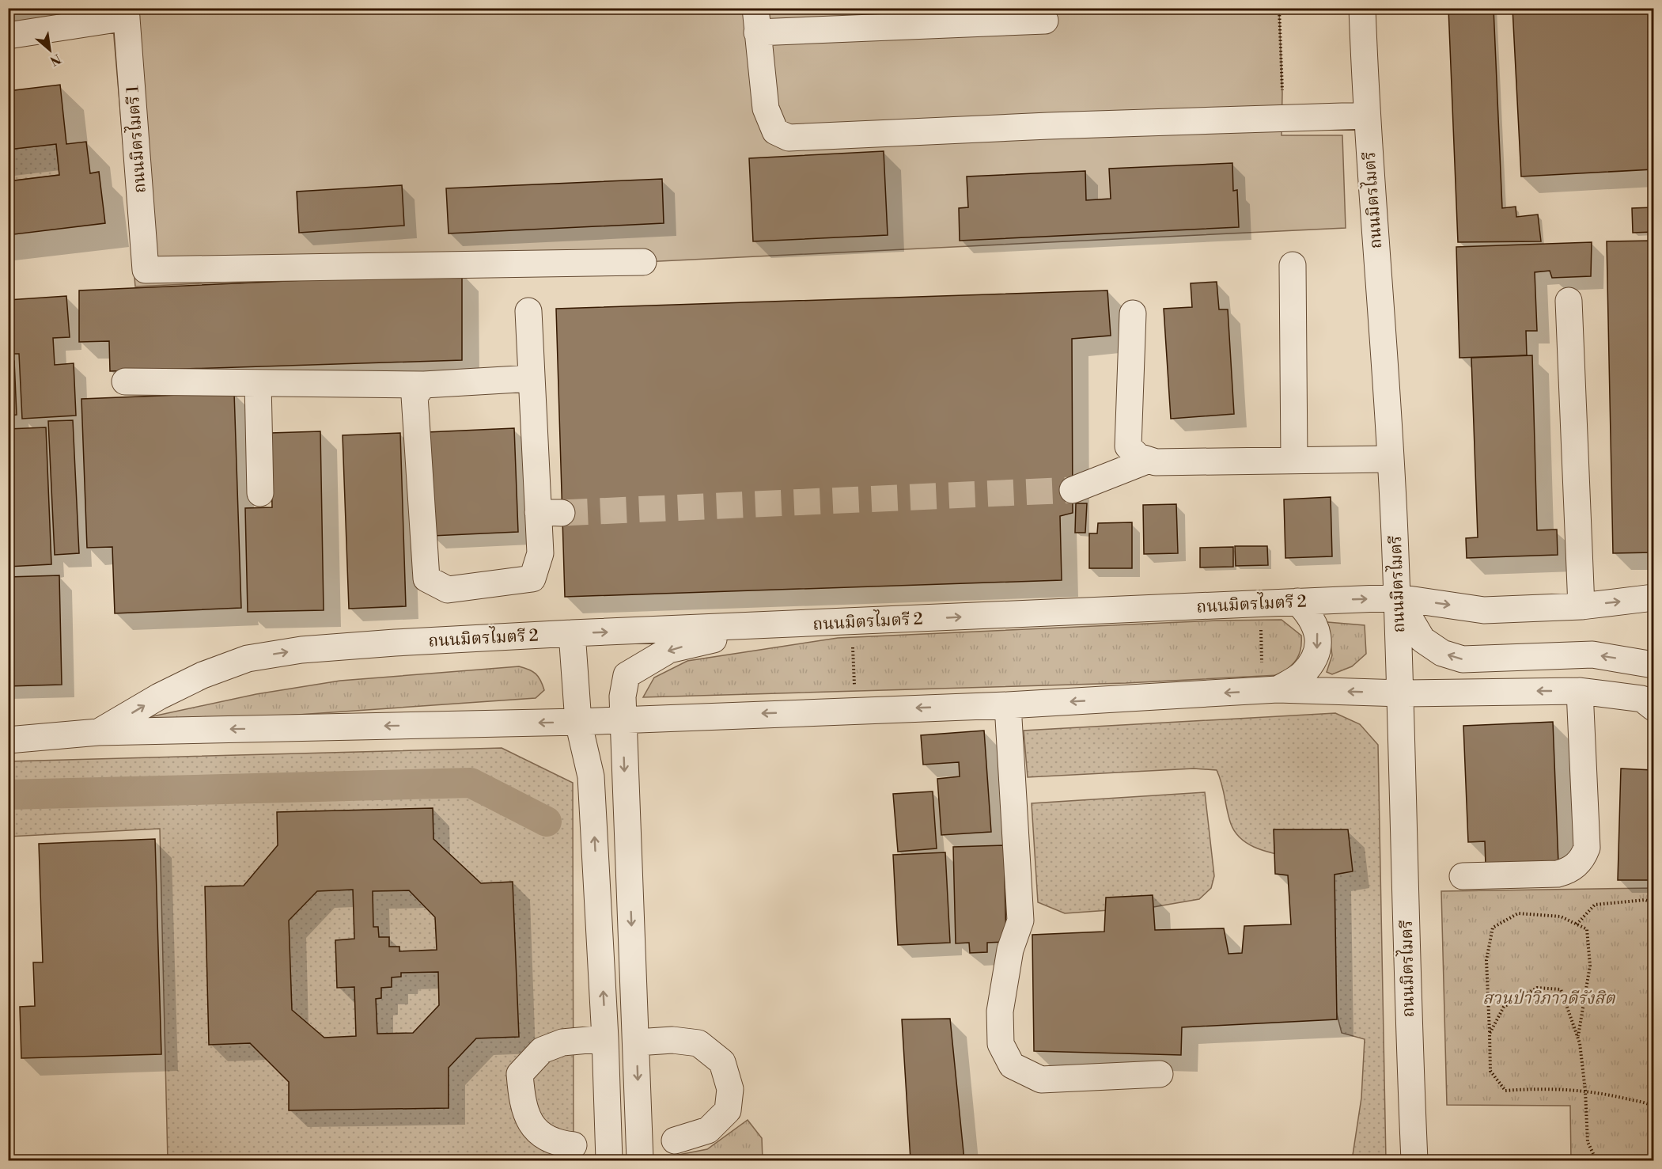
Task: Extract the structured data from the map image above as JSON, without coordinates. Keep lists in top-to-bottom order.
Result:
{
  "streets": {
    "street": ["ถนนมิตรไมตรี 1", "ถนนมิตรไมตรี", "ถนนมิตรไมตรี 2"]
  },
  "crossings": [
    ["ถนนมิตรไมตรี", "ถนนมิตรไมตรี 2"]
  ],
  "parks": ["สวนป่าวิภาวดีรังสิต"],
  "north": "bottom right"
}
